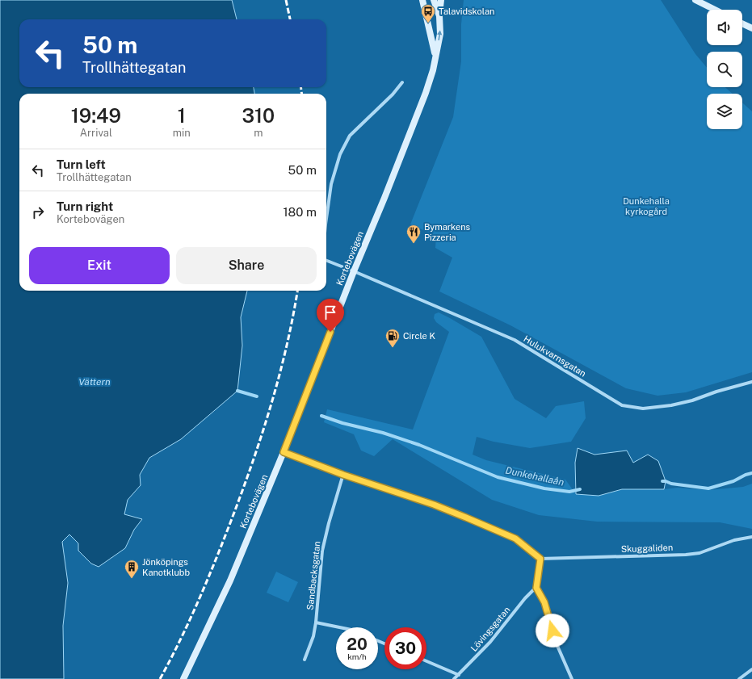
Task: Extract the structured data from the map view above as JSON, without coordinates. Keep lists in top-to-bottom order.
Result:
{
  "streets": {
    "street": [
      "Kortebovägen",
      "Hulukvarnsgatan",
      "Skuggaliden",
      "Sandbacksgatan",
      "Lövingsgatan"
    ]
  },
  "crossings": [
    ["Kortebovägen", "Hulukvarnsgatan"]
  ],
  "water": ["Vättern", "Dunkehallaån"],
  "parks": ["Dunkehalla kyrkogård"],
  "places": {
    "bus stop": ["Talavidskolan"],
    "restaurant": ["Bymarkens Pizzeria"],
    "fuel station": ["Circle K"],
    "building": ["Jönköpings Kanotklubb"]
  },
  "page": {
    "turn": ["50 m", "Trollhättegatan"],
    "eta": [
      "19:49",
      "Arrival",
      "1",
      "min",
      "310",
      "m"
    ],
    "list": [
      {
        "name": "Turn left",
        "note": "Trollhättegatan",
        "value": "50 m"
      },
      {
        "name": "Turn right",
        "note": "Kortebovägen",
        "value": "180 m"
      }
    ],
    "buttons": ["Exit", "Share"],
    "speed": "20 km/h",
    "limit": "30"
  }
}
